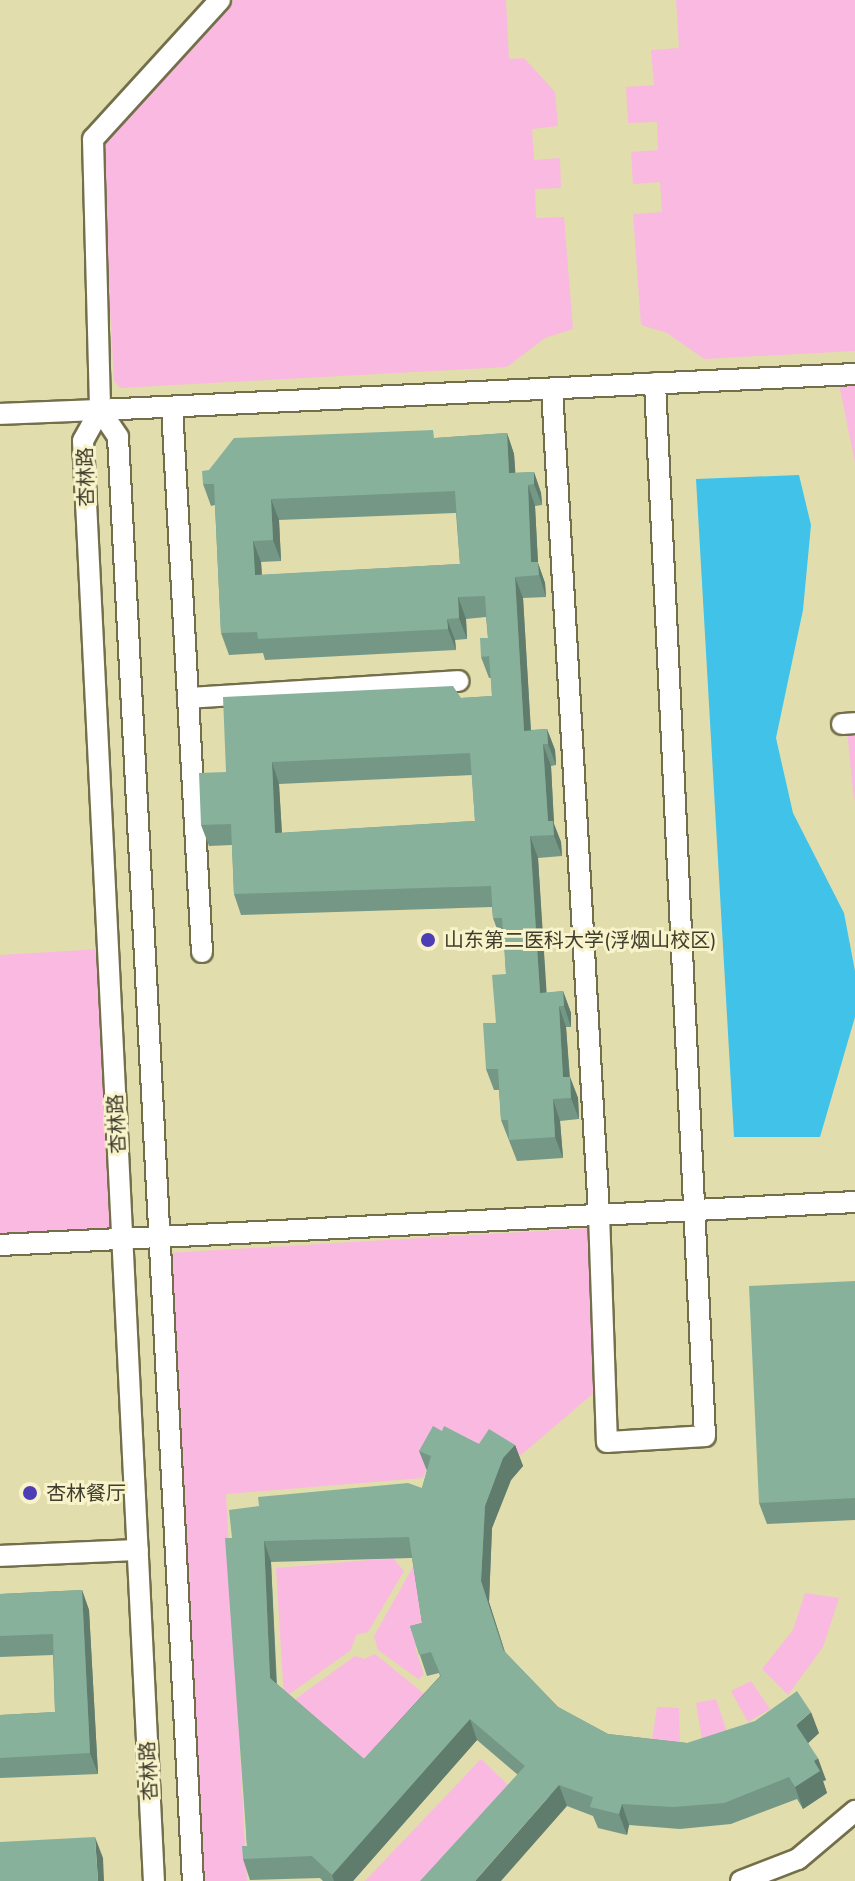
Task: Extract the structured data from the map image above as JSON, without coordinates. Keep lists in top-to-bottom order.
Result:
{
  "streets": {
    "lane": ["杏林路"]
  },
  "places": ["山东第二医科大学(浮烟山校区)", "杏林餐厅"]
}
